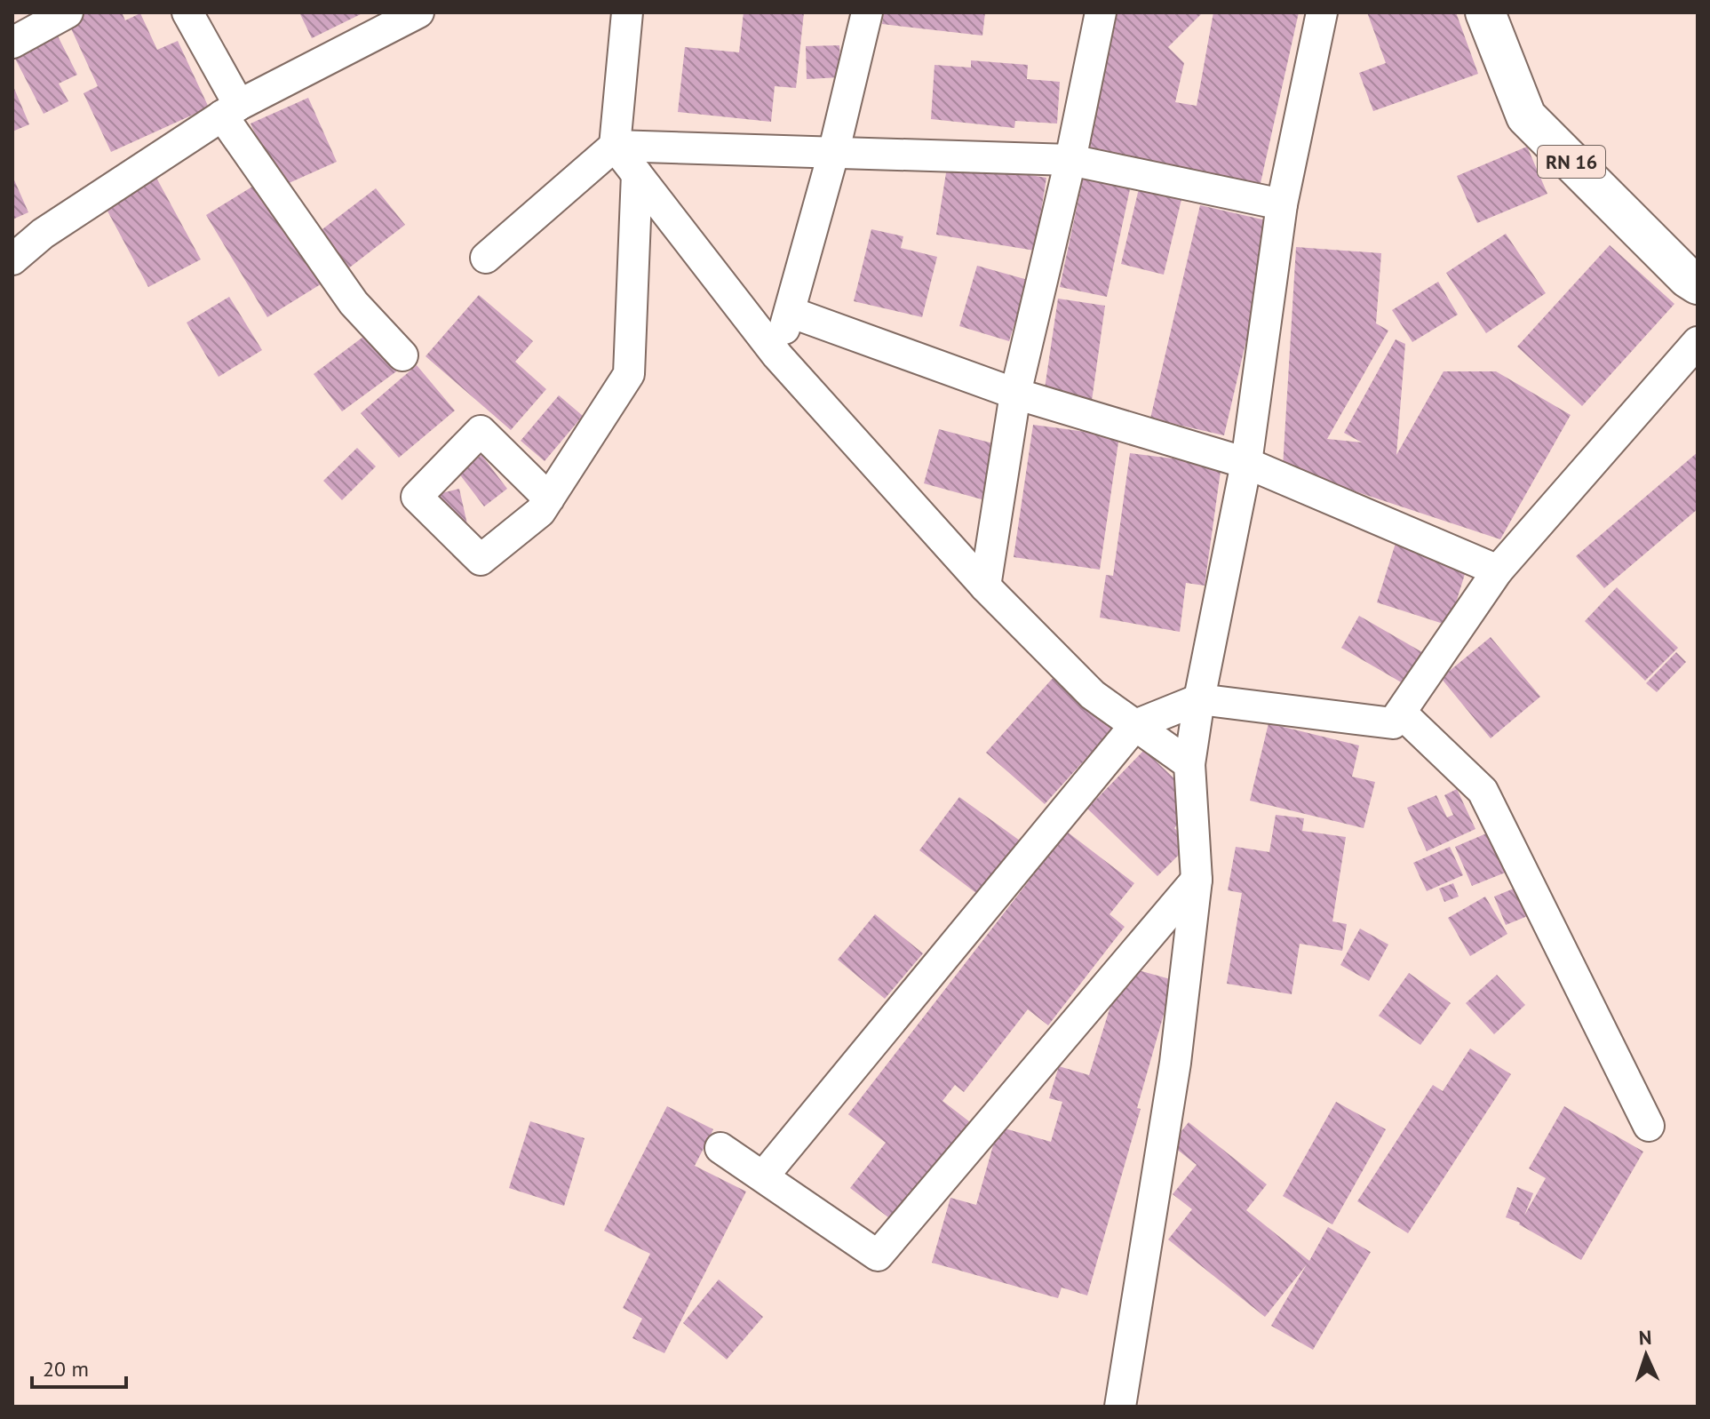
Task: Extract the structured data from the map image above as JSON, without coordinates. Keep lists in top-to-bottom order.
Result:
{
  "streets": {
    "main road": ["RN 16"]
  },
  "scale_bar": "20 m",
  "north": "top"
}
